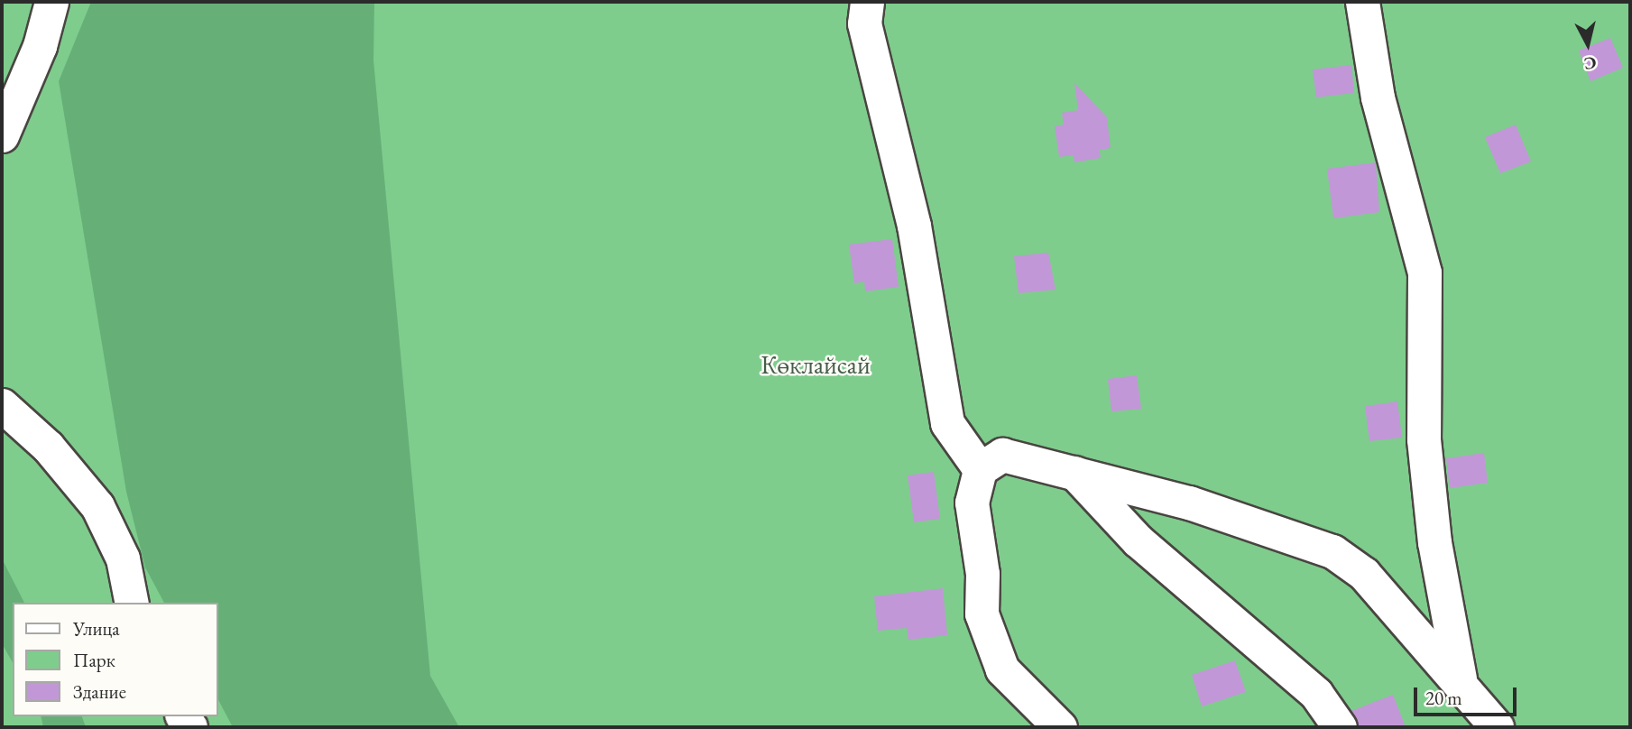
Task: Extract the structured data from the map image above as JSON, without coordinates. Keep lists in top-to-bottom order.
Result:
{
  "parks": ["Көклайсай"],
  "legend": ["Улица", "Парк", "Здание"],
  "scale_bar": "20 m",
  "north": "bottom"
}
